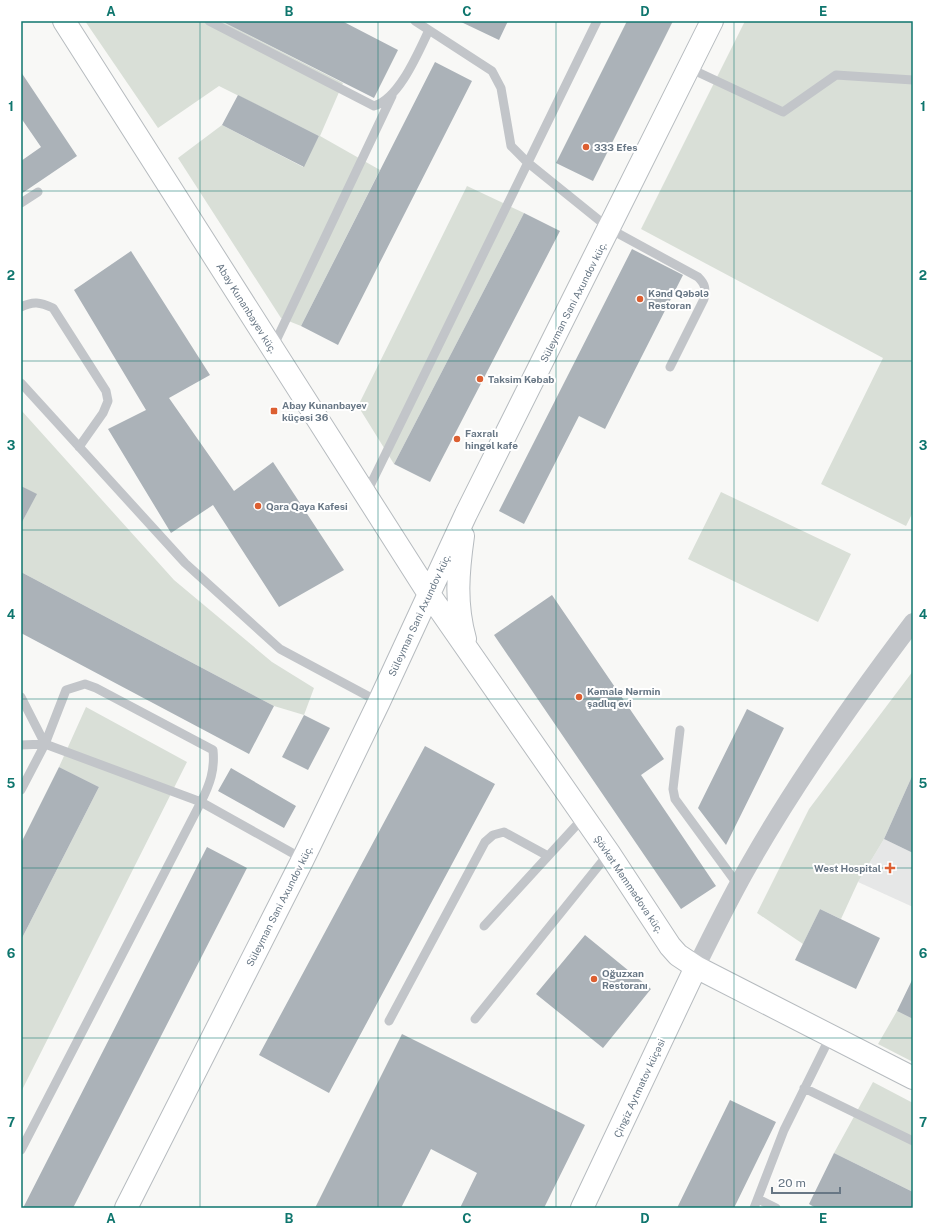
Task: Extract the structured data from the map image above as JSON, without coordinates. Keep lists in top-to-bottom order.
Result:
{
  "streets": {
    "main road": [
      "Süleyman Sani Axundov küç.",
      "Abay Kunanbayev küç.",
      "Şövkət Məmmədova küç.",
      "Çingiz Aytmatov küçəsi"
    ]
  },
  "crossings": [
    ["Süleyman Sani Axundov küç.", "Abay Kunanbayev küç."],
    ["Süleyman Sani Axundov küç.", "Şövkət Məmmədova küç."],
    ["Abay Kunanbayev küç.", "Şövkət Məmmədova küç."],
    ["Şövkət Məmmədova küç.", "Çingiz Aytmatov küçəsi"]
  ],
  "places": {
    "other": [
      "333 Efes",
      "Kәnd Qәbәlә Restoran",
      "Taksim Kəbab",
      "Faxralı hingəl kafe",
      "Qara Qaya Kafesi",
      "Kəmalə Nərmin şadlıq evi",
      "Oğuzxan Restoranı"
    ],
    "transit": ["Abay Kunanbayev küçəsi 36"],
    "health": ["West Hospital"]
  },
  "scale_bar": "20 m",
  "grid": {
    "columns": [
      "A",
      "B",
      "C",
      "D",
      "E"
    ],
    "rows": [
      "1",
      "2",
      "3",
      "4",
      "5",
      "6",
      "7"
    ]
  }
}
